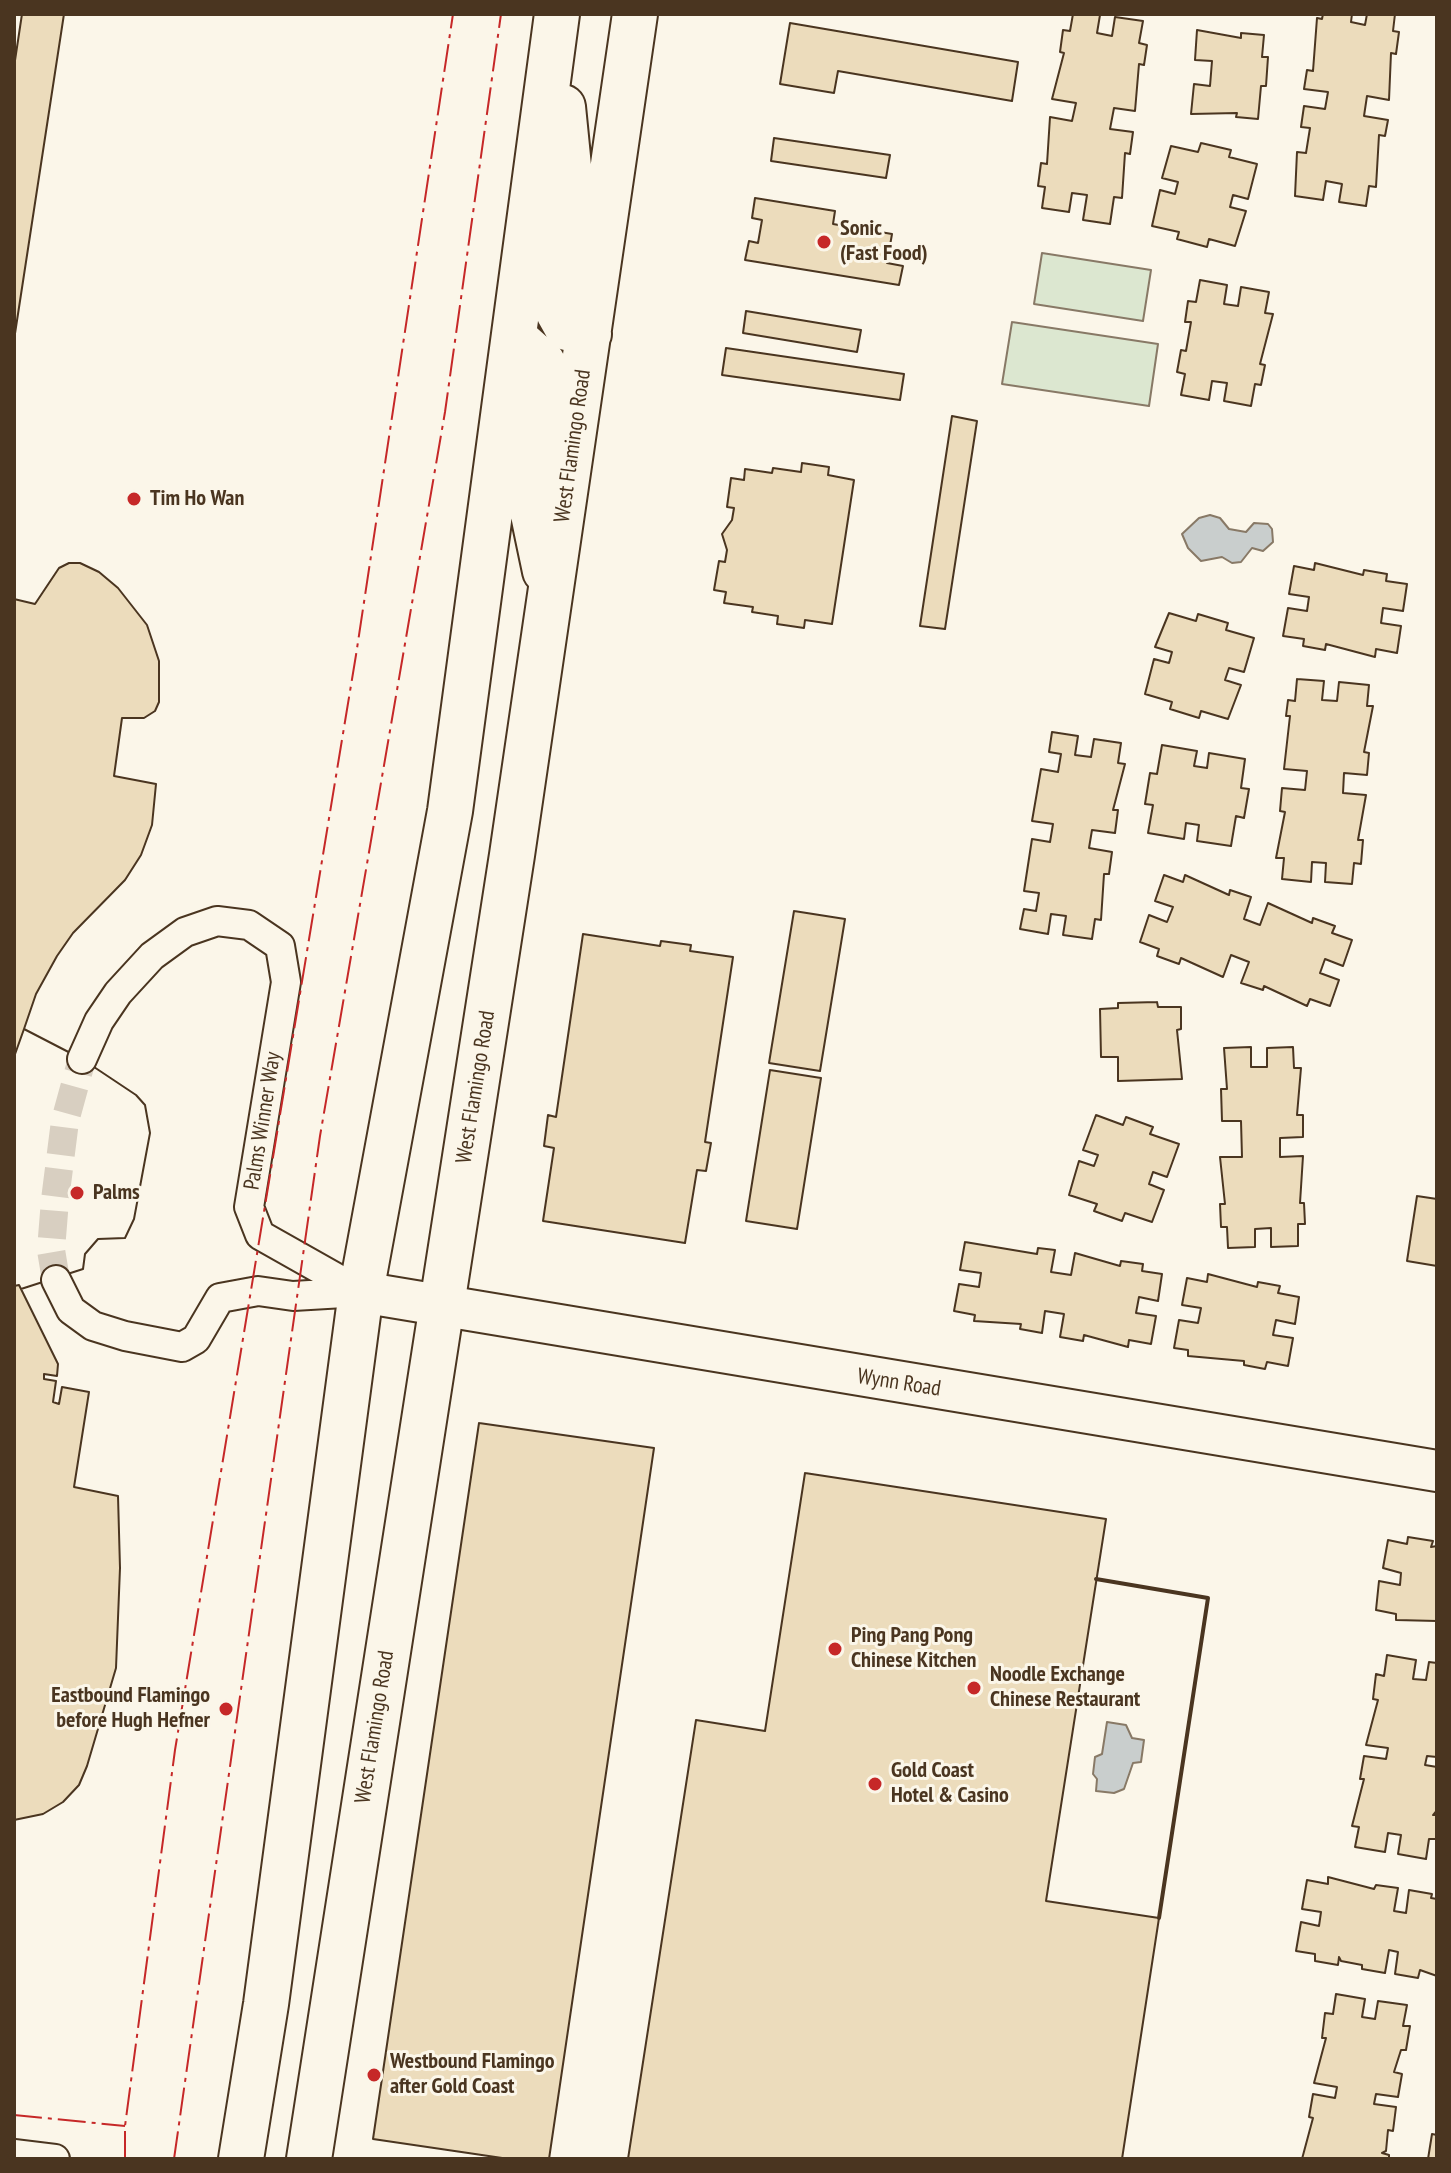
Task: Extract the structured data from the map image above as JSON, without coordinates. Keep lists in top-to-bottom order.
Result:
{
  "streets": {
    "main road": ["West Flamingo Road"],
    "street": ["Palms Winner Way", "Wynn Road"]
  },
  "crossings": [
    ["West Flamingo Road", "Wynn Road"],
    ["Palms Winner Way", "Wynn Road"]
  ],
  "places": [
    "Sonic (Fast Food)",
    "Tim Ho Wan",
    "Palms",
    "Ping Pang Pong Chinese Kitchen",
    "Noodle Exchange Chinese Restaurant",
    "Eastbound Flamingo before Hugh Hefner",
    "Gold Coast Hotel & Casino",
    "Westbound Flamingo after Gold Coast"
  ]
}
